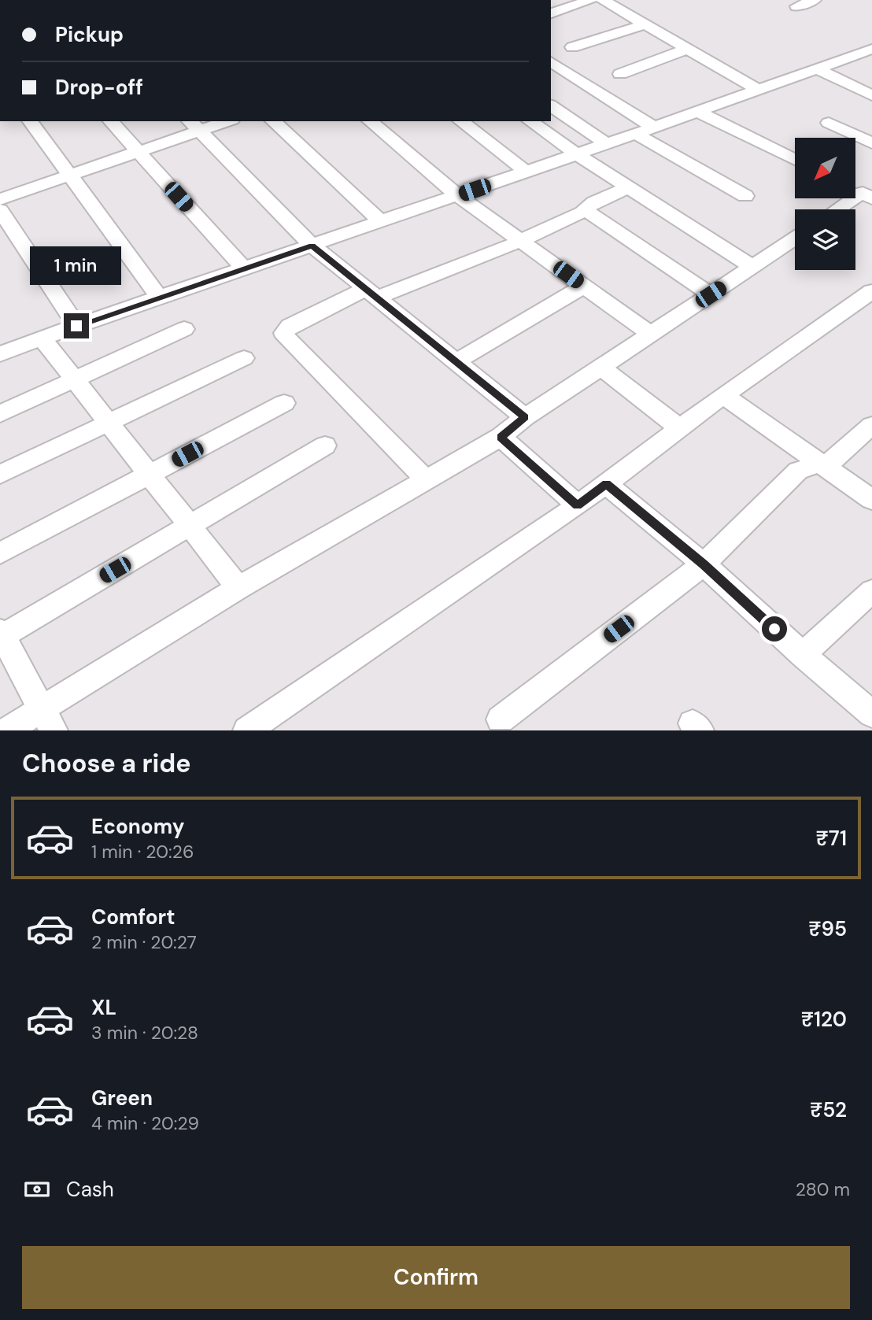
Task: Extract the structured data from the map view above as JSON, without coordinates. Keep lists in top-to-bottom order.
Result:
{
  "north": "bottom left",
  "page": {
    "banner": ["Pickup", "Drop-off"],
    "bubble": "1 min",
    "heading": "Choose a ride",
    "list": [
      {
        "name": "Economy",
        "note": "1 min · 20:26",
        "value": "₹71"
      },
      {
        "name": "Comfort",
        "note": "2 min · 20:27",
        "value": "₹95"
      },
      {
        "name": "XL",
        "note": "3 min · 20:28",
        "value": "₹120"
      },
      {
        "name": "Green",
        "note": "4 min · 20:29",
        "value": "₹52"
      }
    ],
    "pay": ["Cash", "280 m"],
    "buttons": "Confirm"
  }
}
